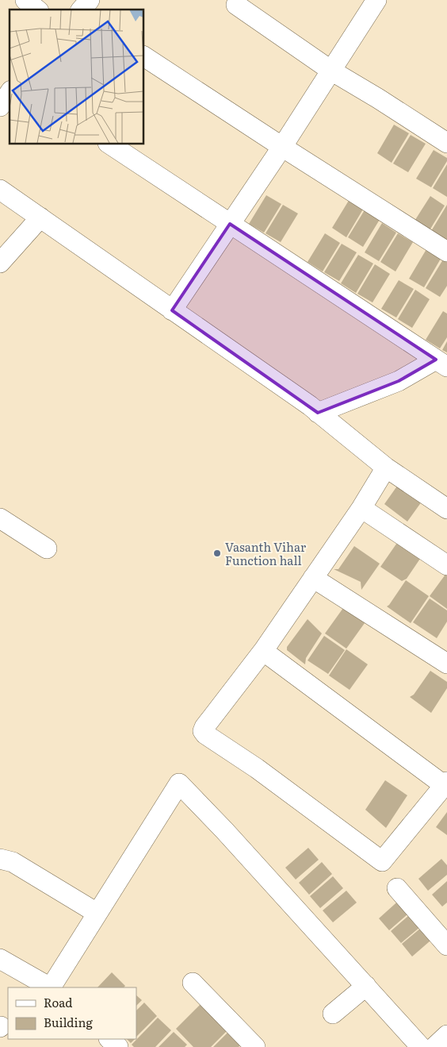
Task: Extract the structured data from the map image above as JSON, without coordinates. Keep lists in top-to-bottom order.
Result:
{
  "places": ["Vasanth Vihar Function hall"],
  "legend": ["Road", "Building"]
}
